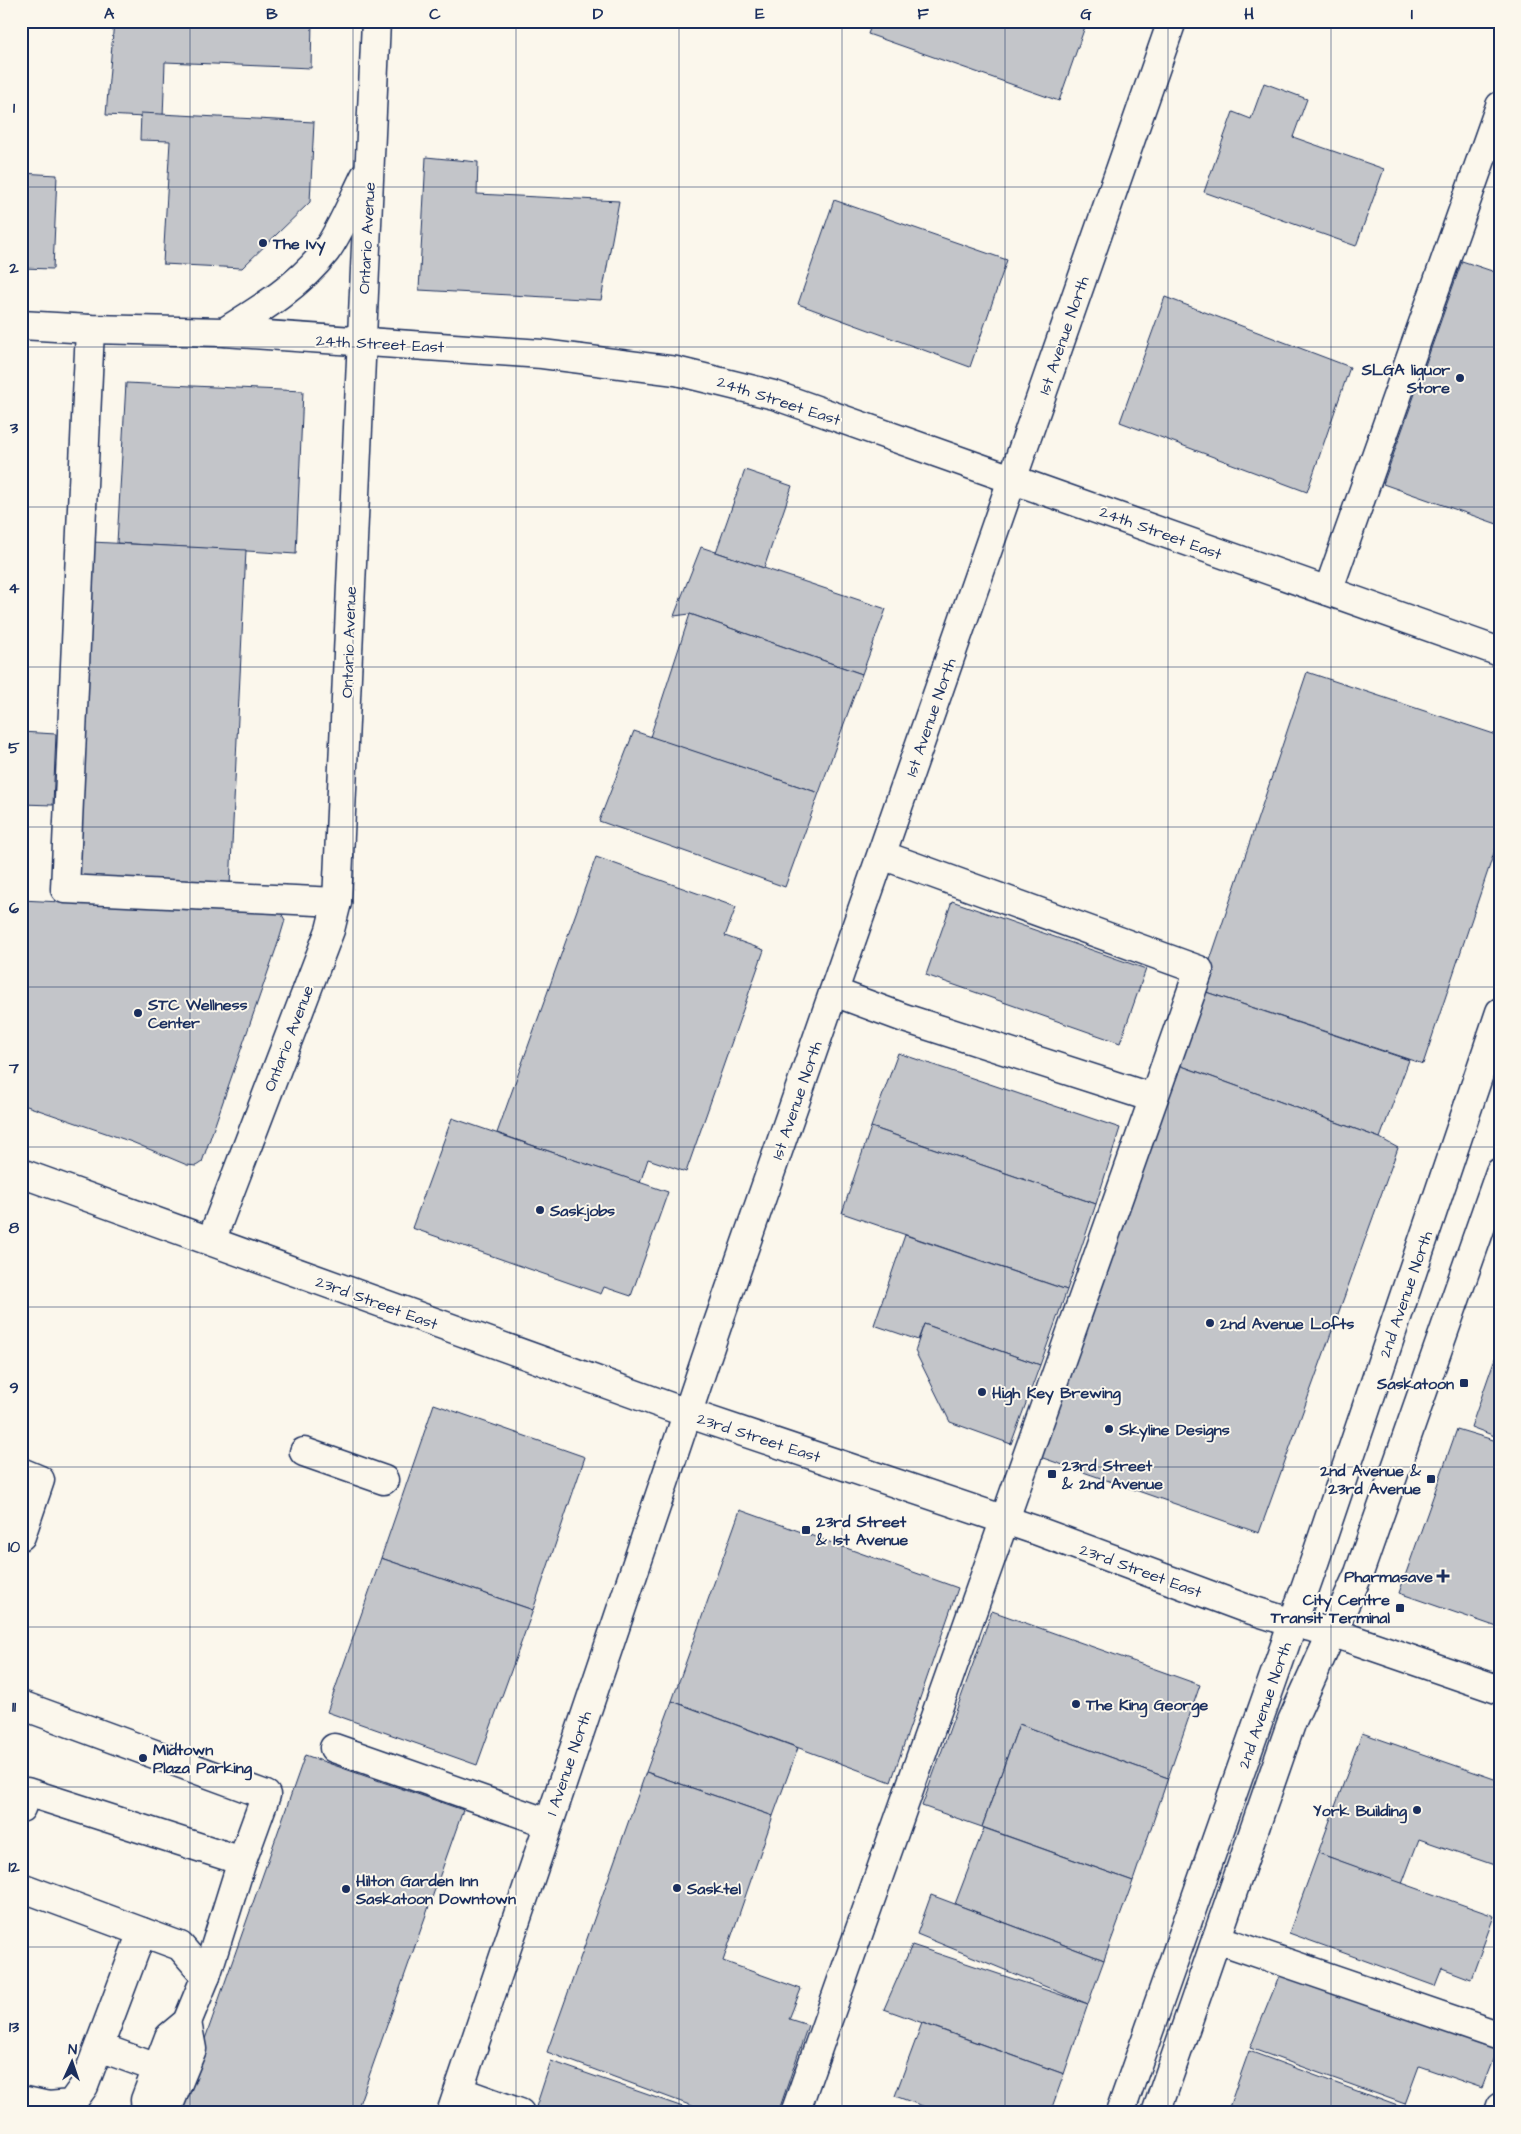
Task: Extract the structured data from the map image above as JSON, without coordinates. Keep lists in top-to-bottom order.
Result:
{
  "streets": {
    "street": [
      "Ontario Avenue",
      "1st Avenue North",
      "24th Street East",
      "2nd Avenue North",
      "23rd Street East",
      "1 Avenue North"
    ]
  },
  "crossings": [
    ["Ontario Avenue", "24th Street East"],
    ["Ontario Avenue", "23rd Street East"],
    ["1st Avenue North", "24th Street East"],
    ["1st Avenue North", "23rd Street East"],
    ["1st Avenue North", "1 Avenue North"],
    ["2nd Avenue North", "23rd Street East"],
    ["23rd Street East", "1 Avenue North"]
  ],
  "places": {
    "other": [
      "The Ivy",
      "SLGA liquor Store",
      "STC Wellness Center",
      "Saskjobs",
      "2nd Avenue Lofts",
      "High Key Brewing",
      "Skyline Designs",
      "The King George",
      "Midtown Plaza Parking",
      "York Building",
      "Sasktel",
      "Hilton Garden Inn Saskatoon Downtown"
    ],
    "transit": [
      "Saskatoon",
      "23rd Street & 2nd Avenue",
      "2nd Avenue & 23rd Avenue",
      "23rd Street & 1st Avenue",
      "City Centre Transit Terminal"
    ],
    "health": ["Pharmasave"]
  },
  "north": "top",
  "grid": {
    "columns": [
      "A",
      "B",
      "C",
      "D",
      "E",
      "F",
      "G",
      "H",
      "I"
    ],
    "rows": [
      "1",
      "2",
      "3",
      "4",
      "5",
      "6",
      "7",
      "8",
      "9",
      "10",
      "11",
      "12",
      "13"
    ]
  }
}
